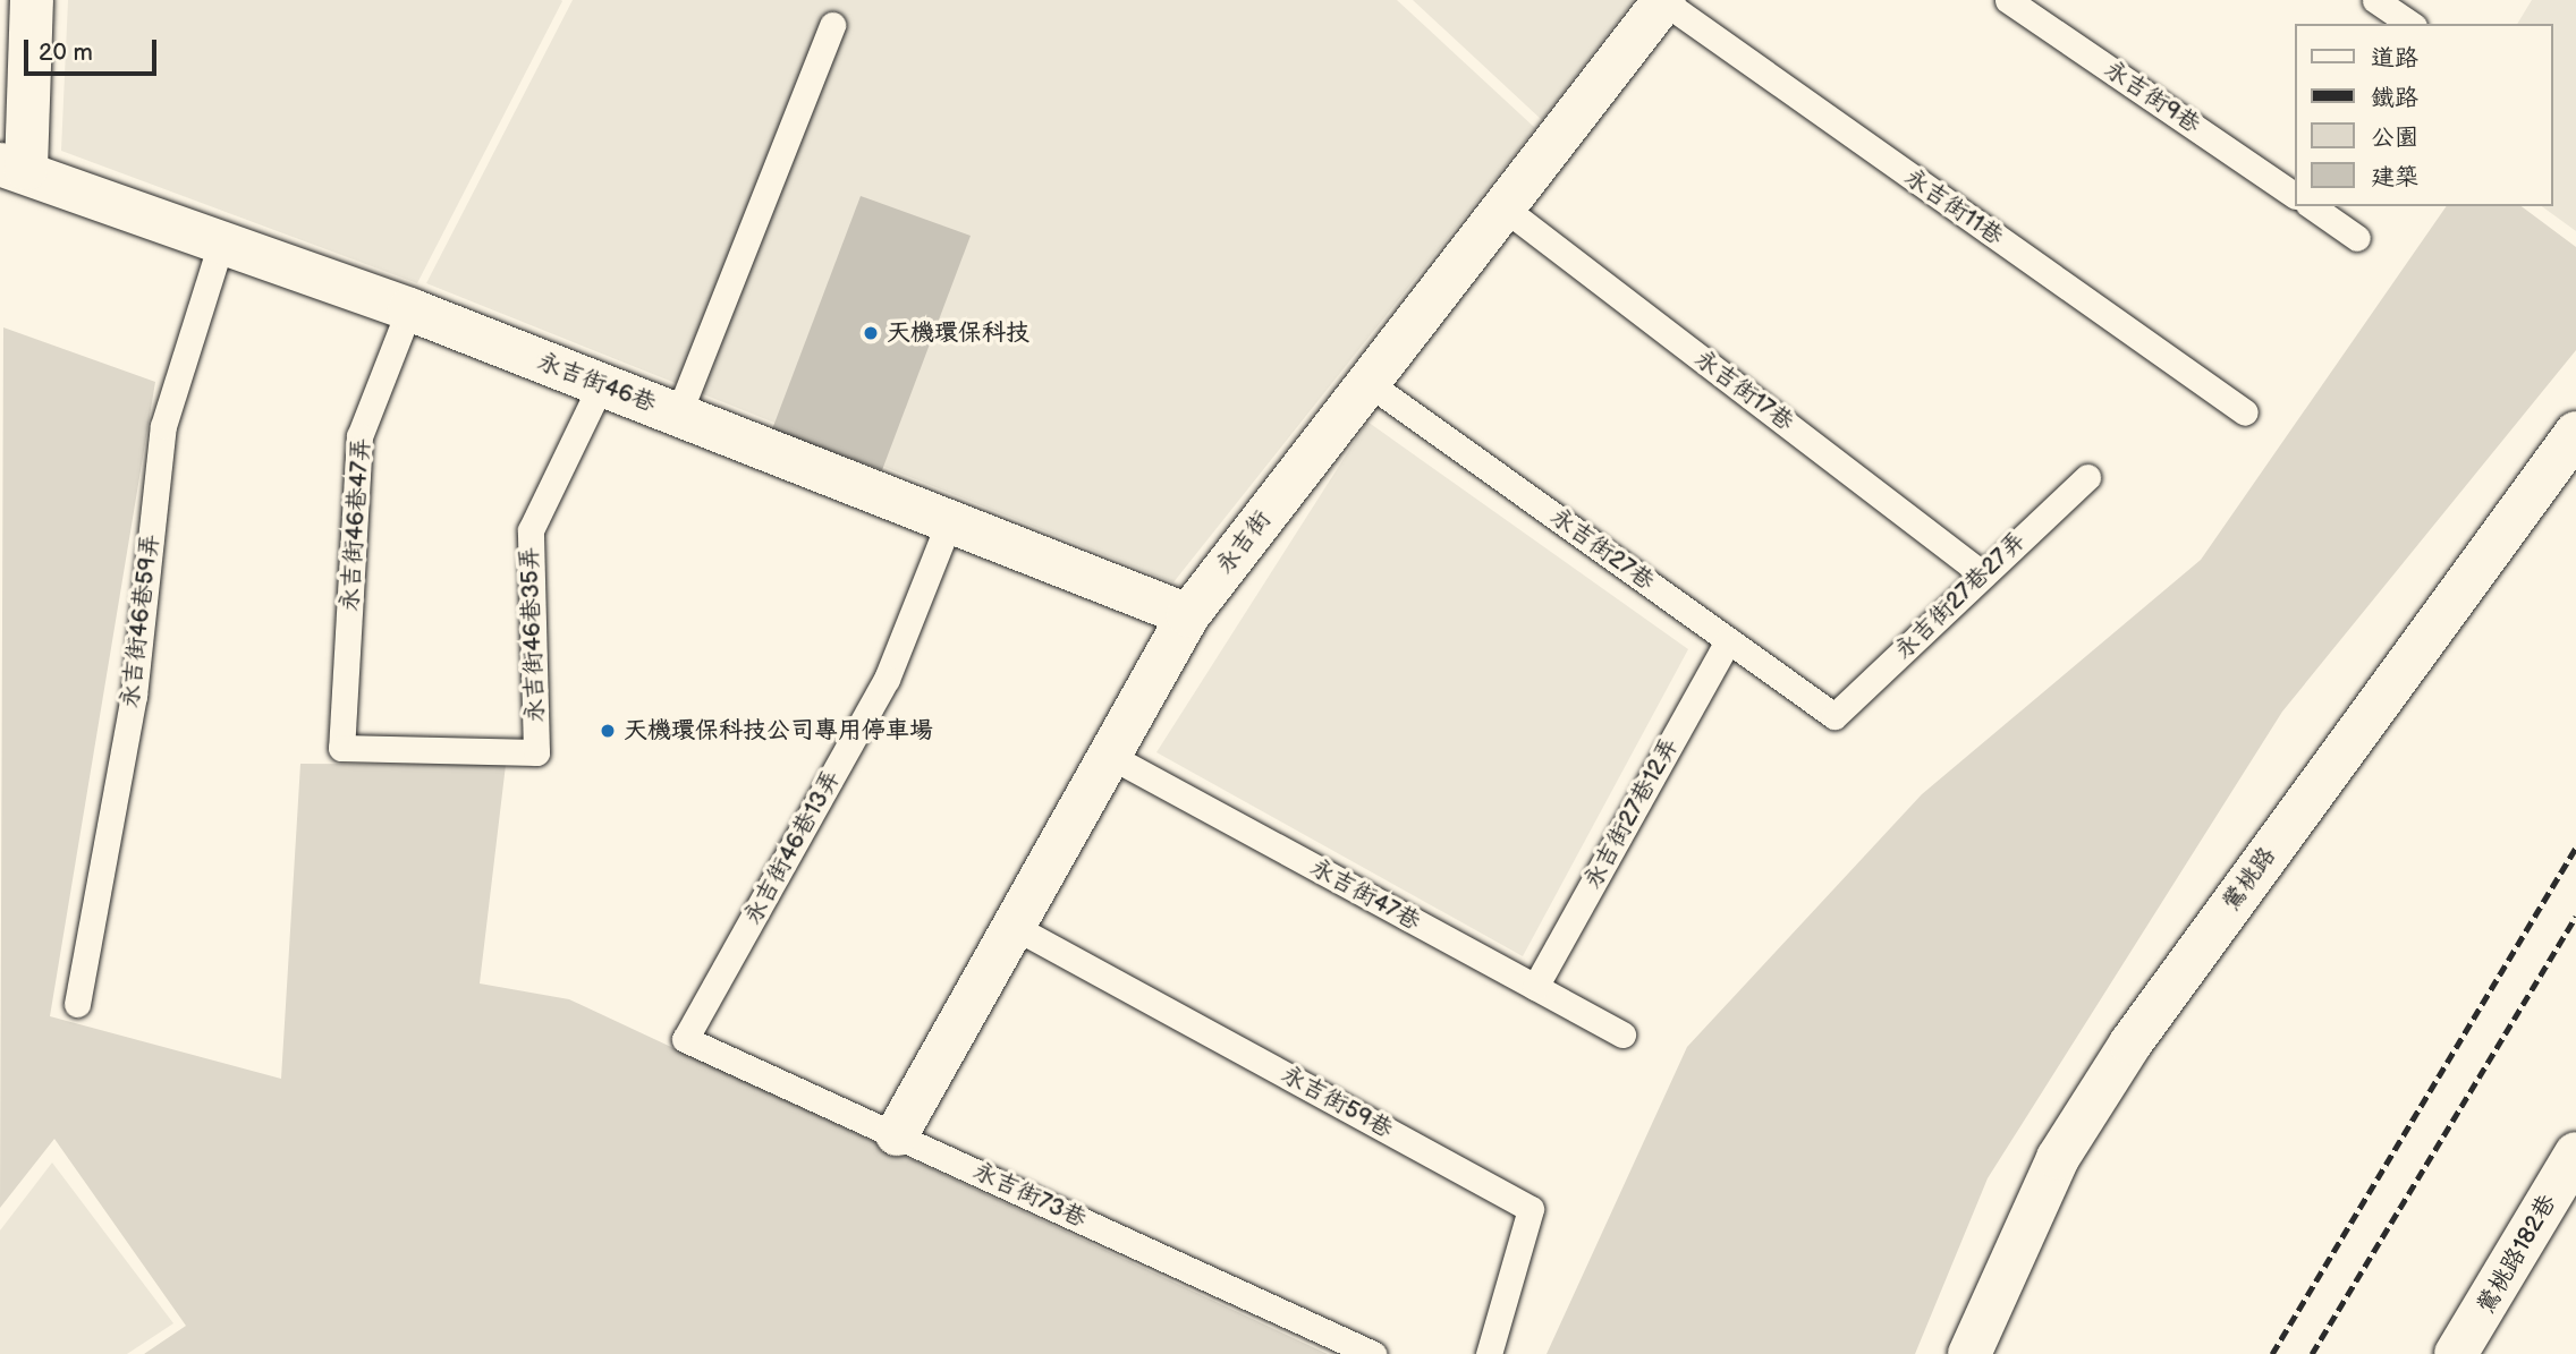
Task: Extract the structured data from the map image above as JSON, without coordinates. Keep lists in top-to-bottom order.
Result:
{
  "streets": {
    "street": [
      "永吉街46巷",
      "永吉街",
      "鶯桃路",
      "鶯桃路182巷"
    ],
    "lane": [
      "永吉街9巷",
      "永吉街11巷",
      "永吉街17巷",
      "永吉街46巷47弄",
      "永吉街27巷",
      "永吉街27巷27弄",
      "永吉街46巷59弄",
      "永吉街46巷35弄",
      "永吉街27巷12弄",
      "永吉街46巷13弄",
      "永吉街47巷",
      "永吉街59巷",
      "永吉街73巷"
    ]
  },
  "crossings": [
    ["永吉街11巷", "永吉街"],
    ["永吉街46巷", "永吉街46巷47弄"],
    ["永吉街46巷", "永吉街"],
    ["永吉街46巷", "永吉街46巷59弄"],
    ["永吉街46巷", "永吉街46巷35弄"],
    ["永吉街46巷", "永吉街46巷13弄"],
    ["永吉街17巷", "永吉街"],
    ["永吉街17巷", "永吉街27巷27弄"],
    ["永吉街46巷47弄", "永吉街46巷35弄"],
    ["永吉街", "永吉街27巷"],
    ["永吉街", "永吉街47巷"],
    ["永吉街", "永吉街59巷"],
    ["永吉街", "永吉街73巷"],
    ["永吉街27巷", "永吉街27巷27弄"],
    ["永吉街27巷", "永吉街27巷12弄"],
    ["永吉街27巷12弄", "永吉街47巷"],
    ["永吉街46巷13弄", "永吉街73巷"]
  ],
  "places": ["天機環保科技", "天機環保科技公司專用停車場"],
  "legend": [
    "道路",
    "鐵路",
    "公園",
    "建築"
  ],
  "scale_bar": "20 m"
}
